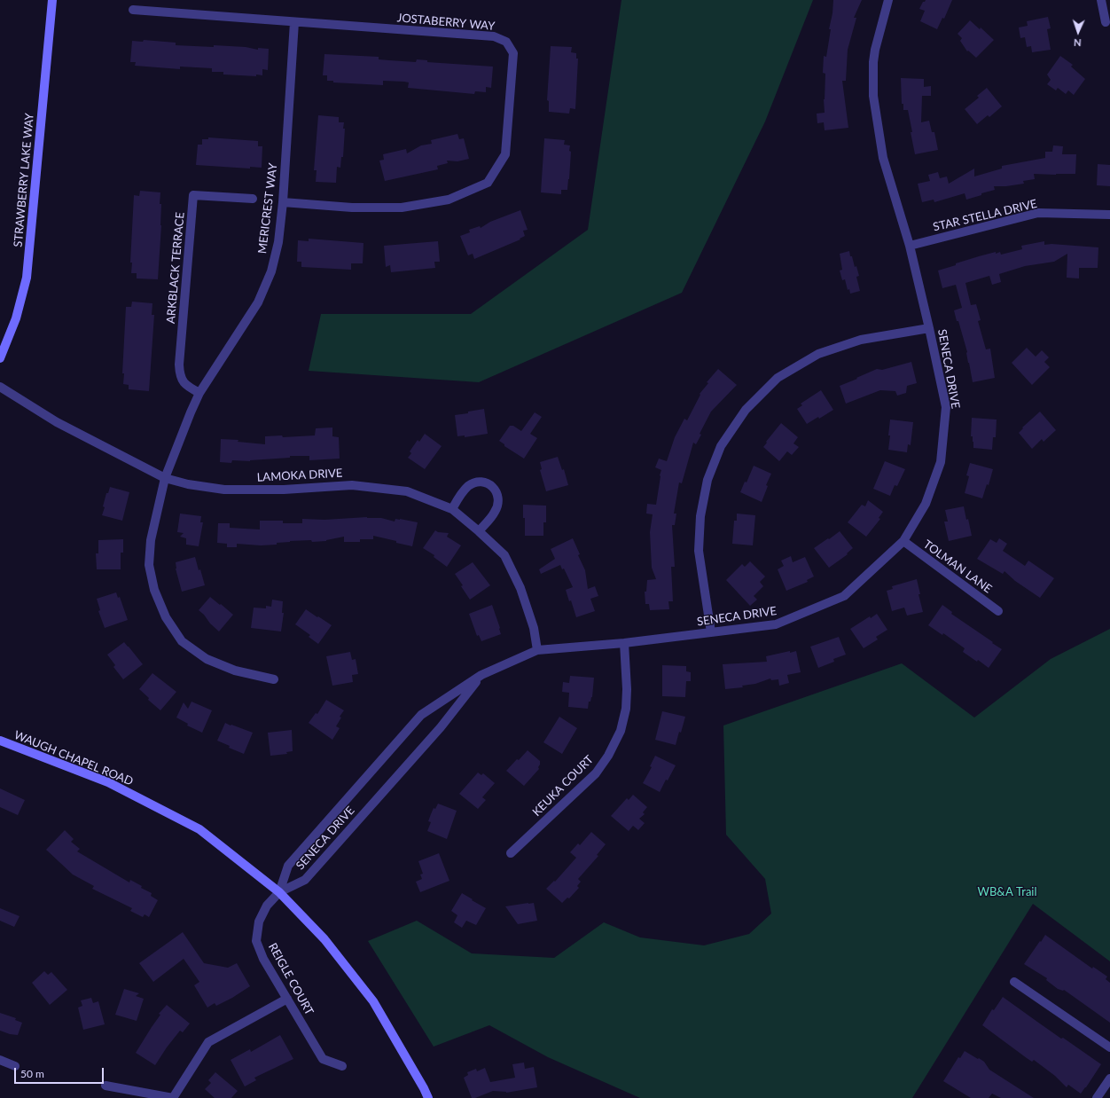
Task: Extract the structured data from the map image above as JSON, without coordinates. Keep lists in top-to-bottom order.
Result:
{
  "streets": {
    "main road": ["STRAWBERRY LAKE WAY", "WAUGH CHAPEL ROAD"],
    "street": [
      "JOSTABERRY WAY",
      "MERICREST WAY",
      "STAR STELLA DRIVE",
      "ARKBLACK TERRACE",
      "SENECA DRIVE",
      "LAMOKA DRIVE",
      "TOLMAN LANE",
      "KEUKA COURT",
      "REIGLE COURT"
    ]
  },
  "crossings": [
    ["JOSTABERRY WAY", "MERICREST WAY"],
    ["MERICREST WAY", "ARKBLACK TERRACE"],
    ["MERICREST WAY", "LAMOKA DRIVE"],
    ["STAR STELLA DRIVE", "SENECA DRIVE"],
    ["SENECA DRIVE", "LAMOKA DRIVE"],
    ["SENECA DRIVE", "TOLMAN LANE"],
    ["SENECA DRIVE", "WAUGH CHAPEL ROAD"],
    ["SENECA DRIVE", "KEUKA COURT"],
    ["SENECA DRIVE", "REIGLE COURT"],
    ["WAUGH CHAPEL ROAD", "REIGLE COURT"]
  ],
  "parks": ["WB&A Trail"],
  "scale_bar": "50 m",
  "north": "bottom"
}
